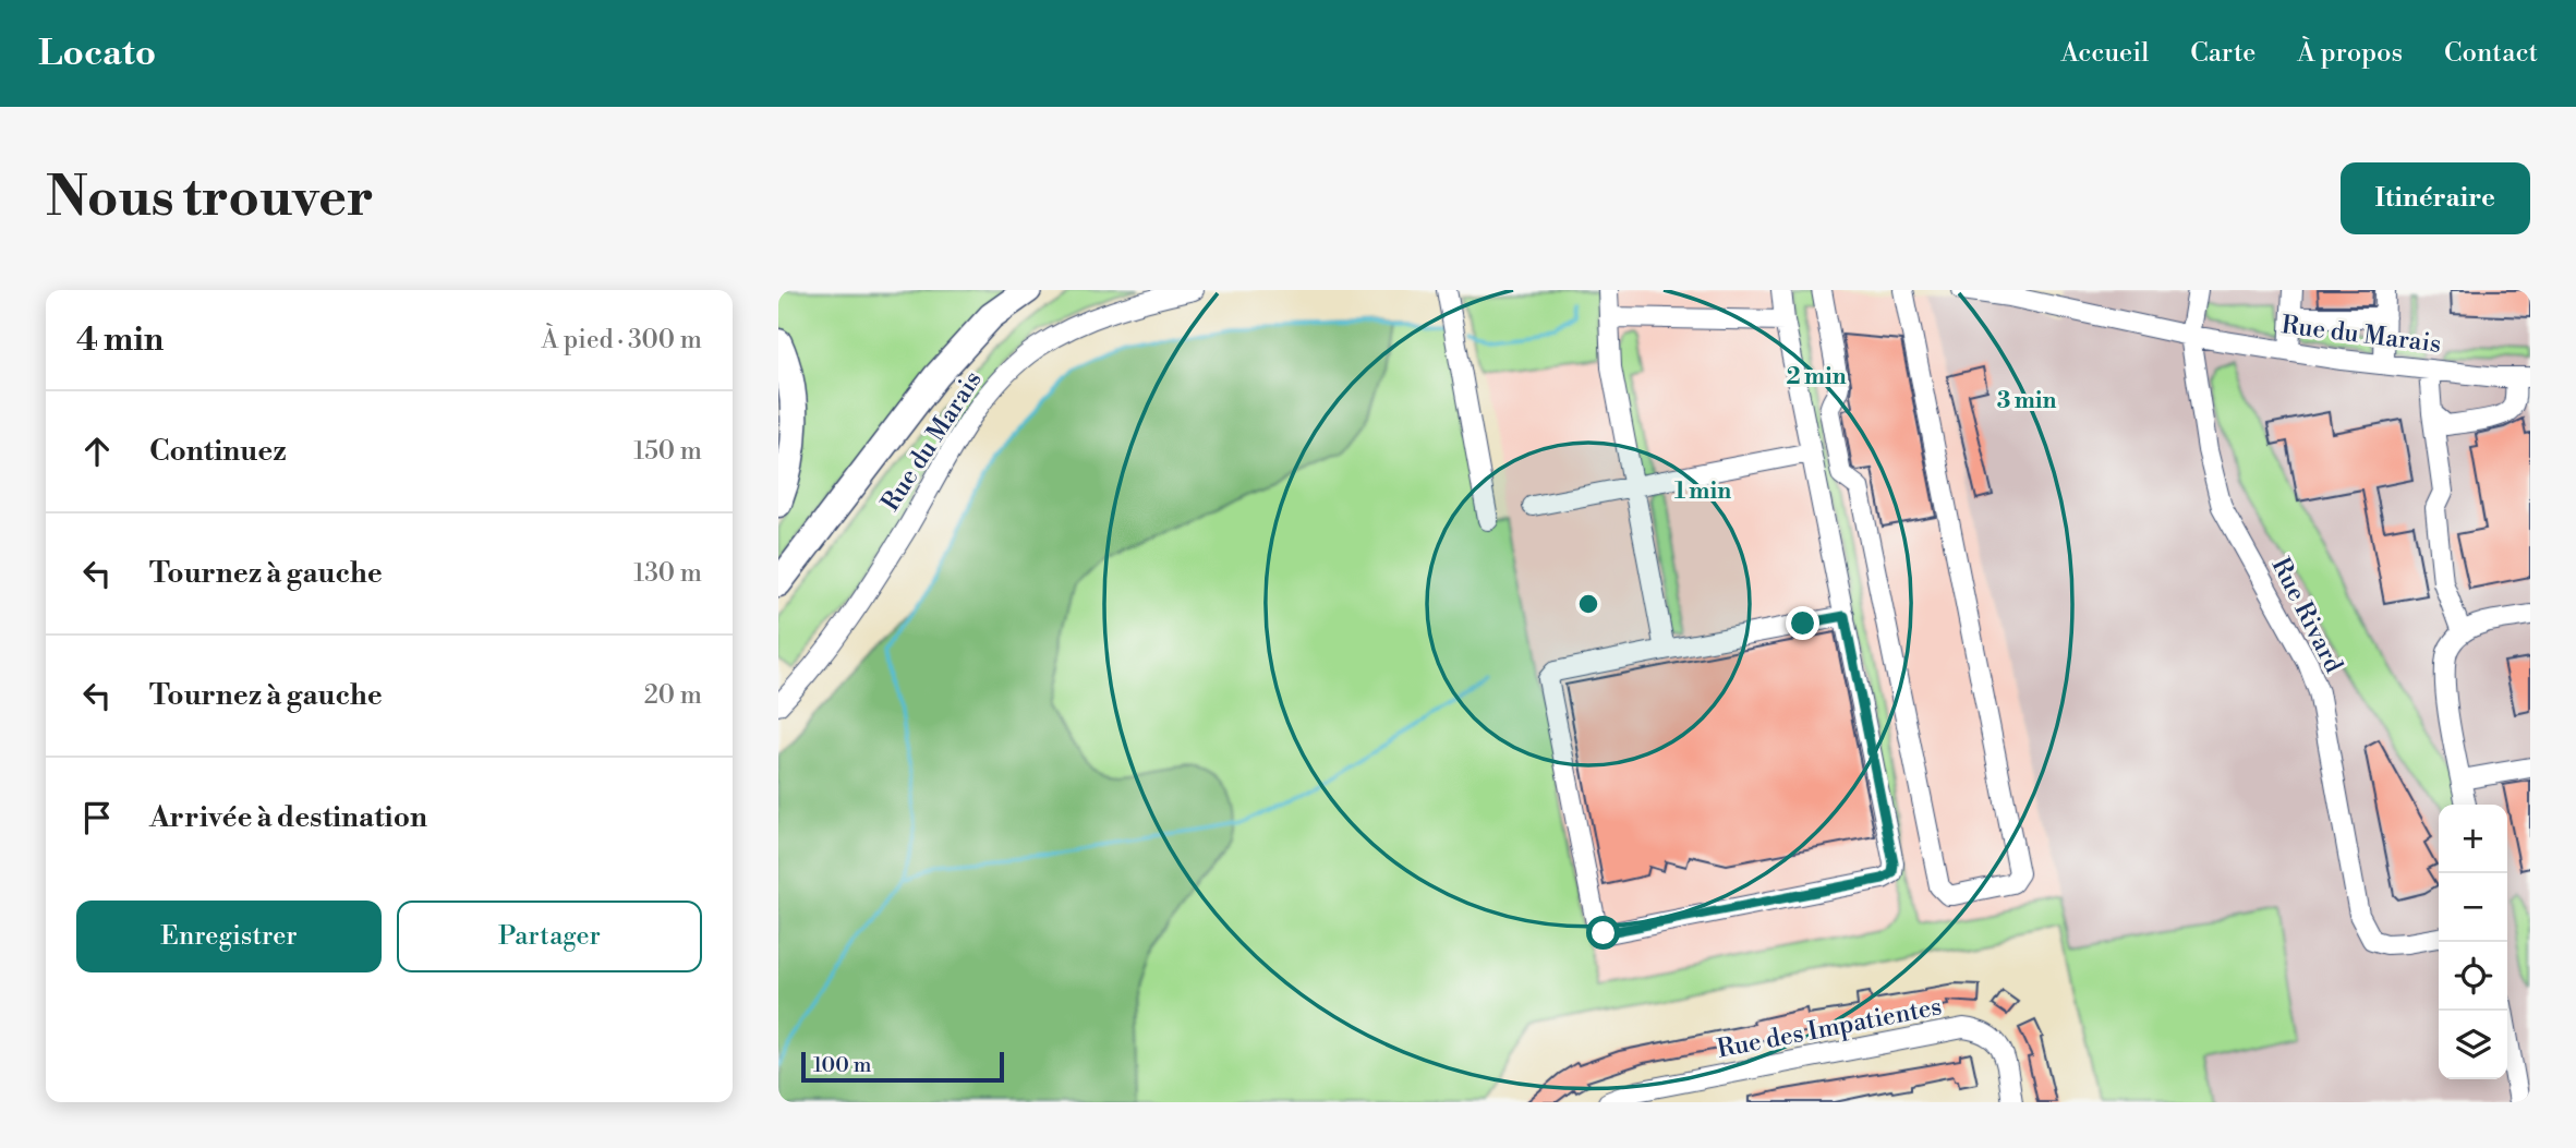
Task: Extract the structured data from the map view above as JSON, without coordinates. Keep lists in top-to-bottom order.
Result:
{
  "streets": {
    "street": ["Rue du Marais", "Rue Rivard", "Rue des Impatientes"]
  },
  "crossings": [
    ["Rue du Marais", "Rue Rivard"]
  ],
  "scale_bar": "100 m",
  "page": {
    "header": "Locato",
    "nav": [
      "Accueil",
      "Carte",
      "À propos",
      "Contact"
    ],
    "buttons": [
      "Itinéraire",
      ["Enregistrer", "Partager"]
    ],
    "title": "Nous trouver",
    "heading": ["4 min", "À pied · 300 m"],
    "list": [
      ["Continuez", "150 m"],
      ["Tournez à gauche", "130 m"],
      ["Tournez à gauche", "20 m"],
      "Arrivée à destination"
    ],
    "map_buttons": ["+", "−"],
    "scale": "100 m"
  },
  "rings": ["2 min", "3 min", "1 min"]
}
